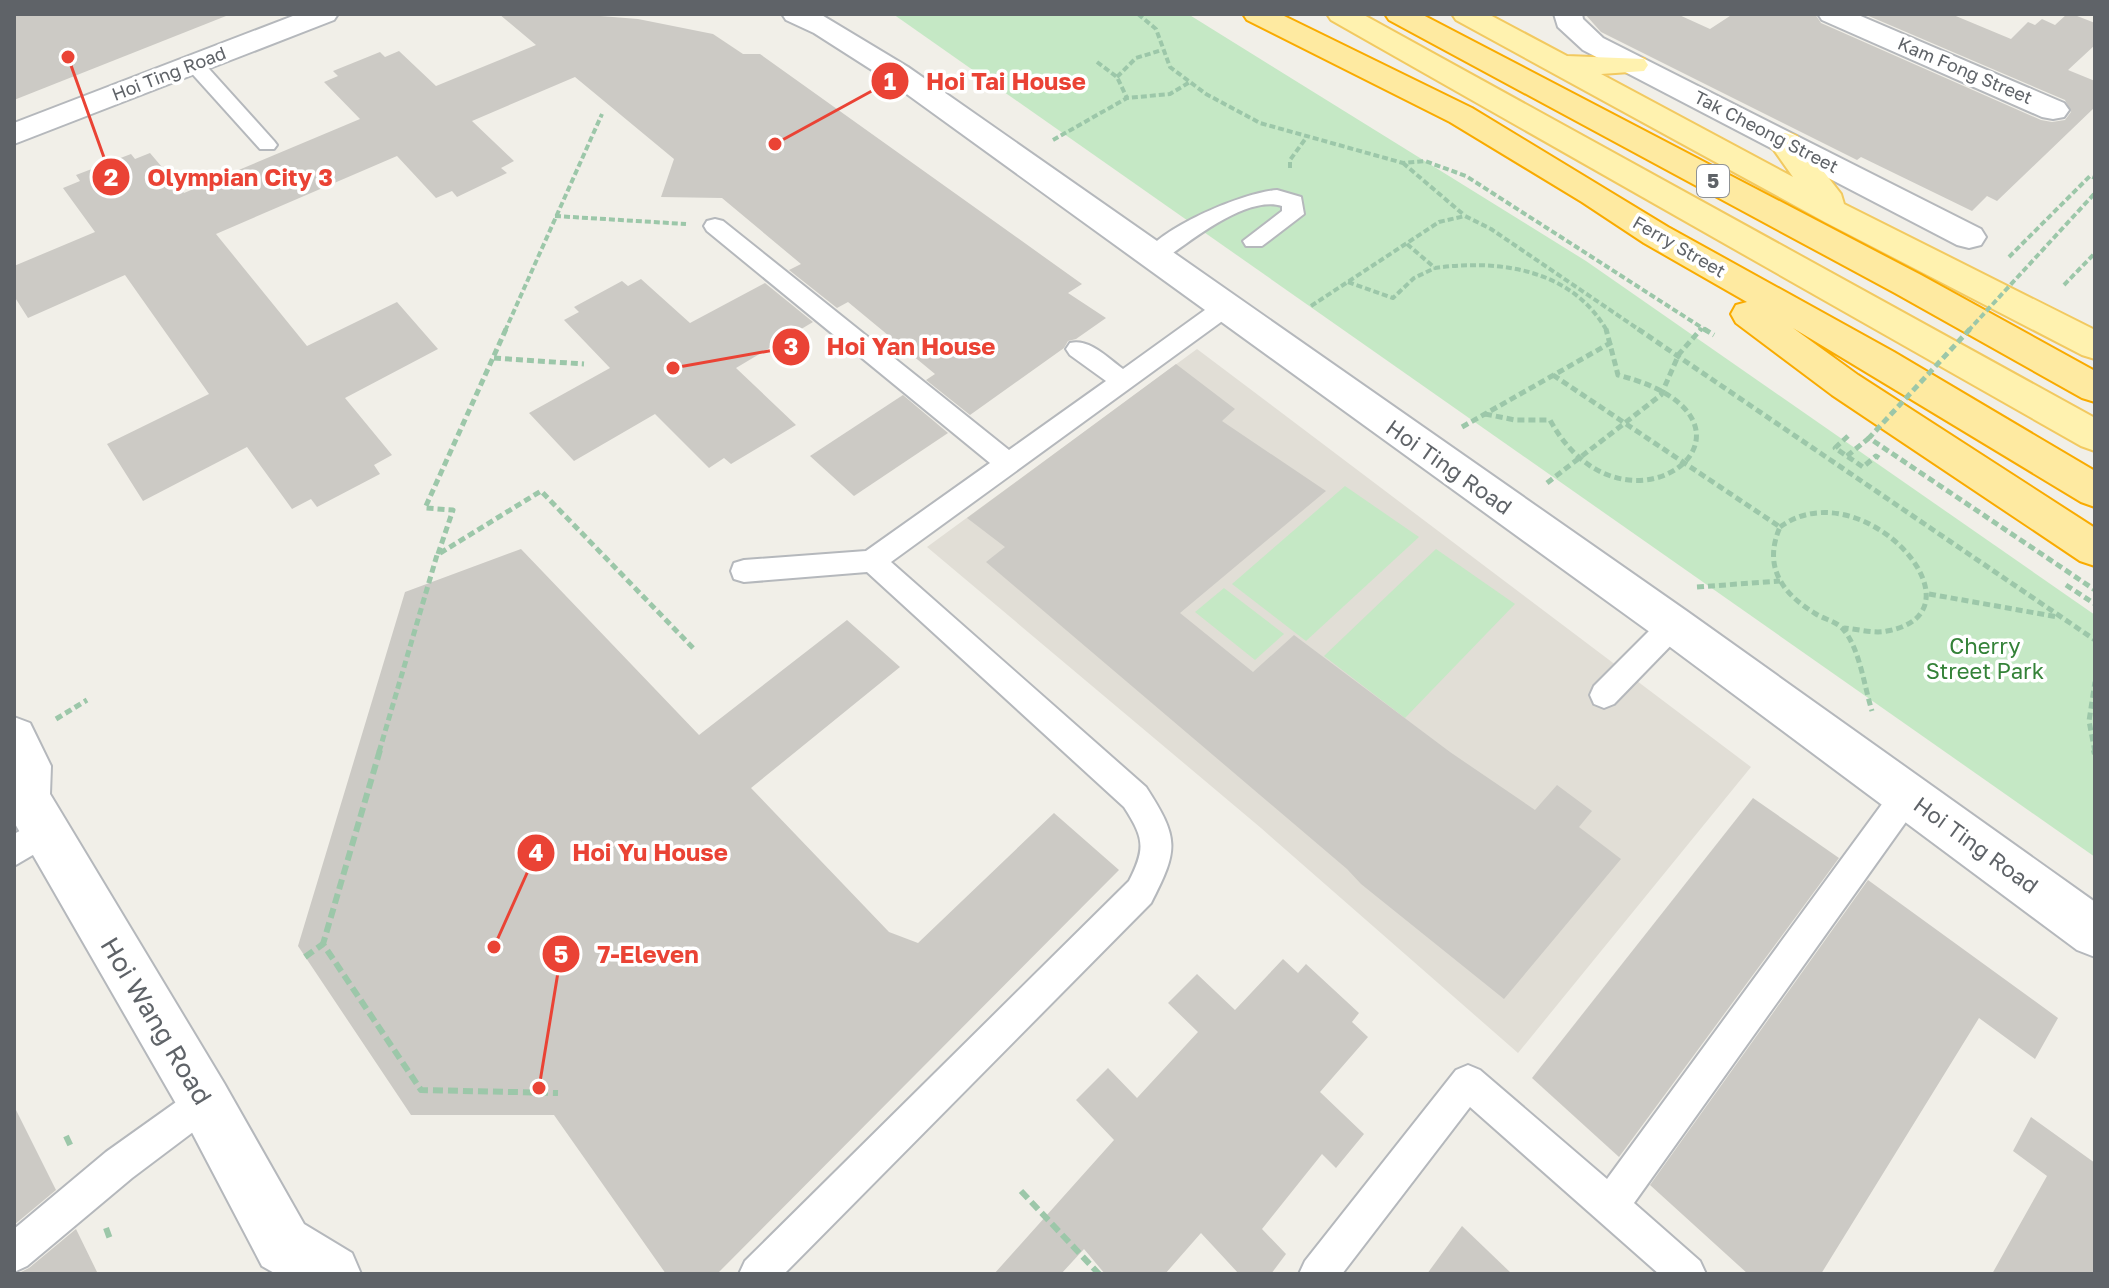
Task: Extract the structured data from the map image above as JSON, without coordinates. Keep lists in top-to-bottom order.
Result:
{
  "streets": {
    "highway": ["5", "Ferry Street"],
    "street": [
      "Kam Fong Street",
      "Hoi Ting Road",
      "Tak Cheong Street",
      "Hoi Wang Road"
    ]
  },
  "parks": ["Cherry Street Park"],
  "places": [
    "Olympian City 3",
    "Hoi Tai House",
    "Hoi Yan House",
    "Hoi Yu House",
    "7-Eleven"
  ]
}
